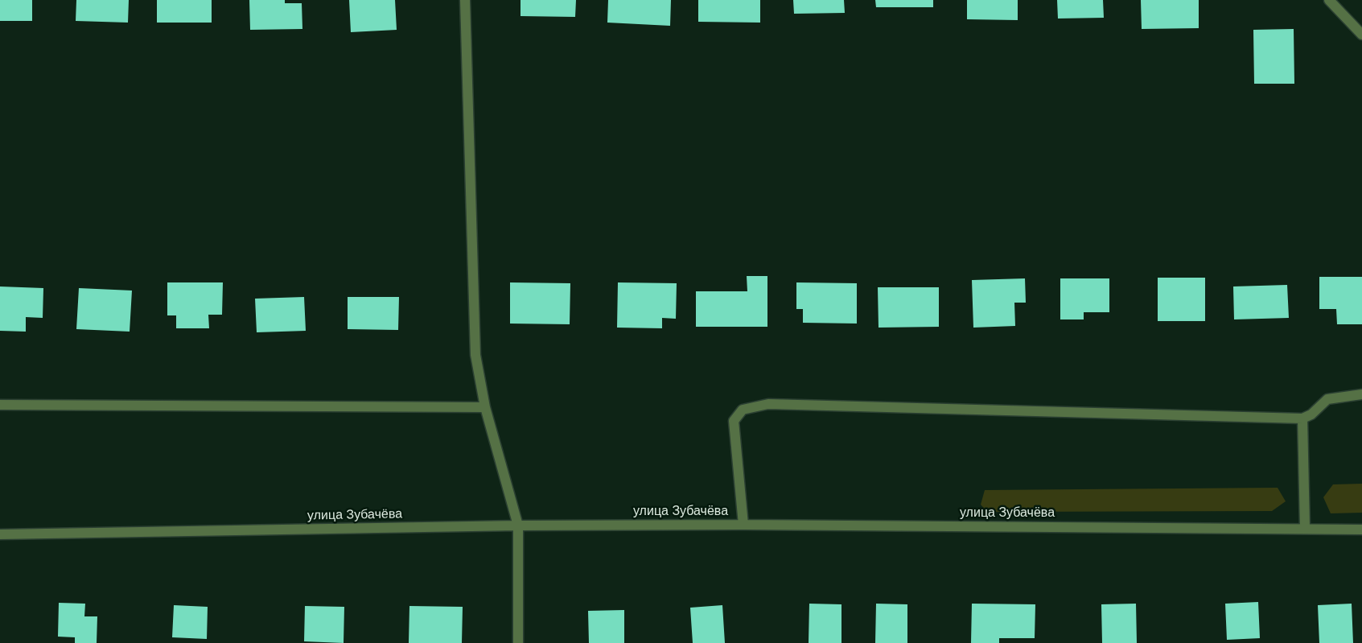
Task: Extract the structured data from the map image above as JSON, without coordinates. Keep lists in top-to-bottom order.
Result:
{
  "streets": {
    "street": ["улица Зубачёва"]
  }
}
